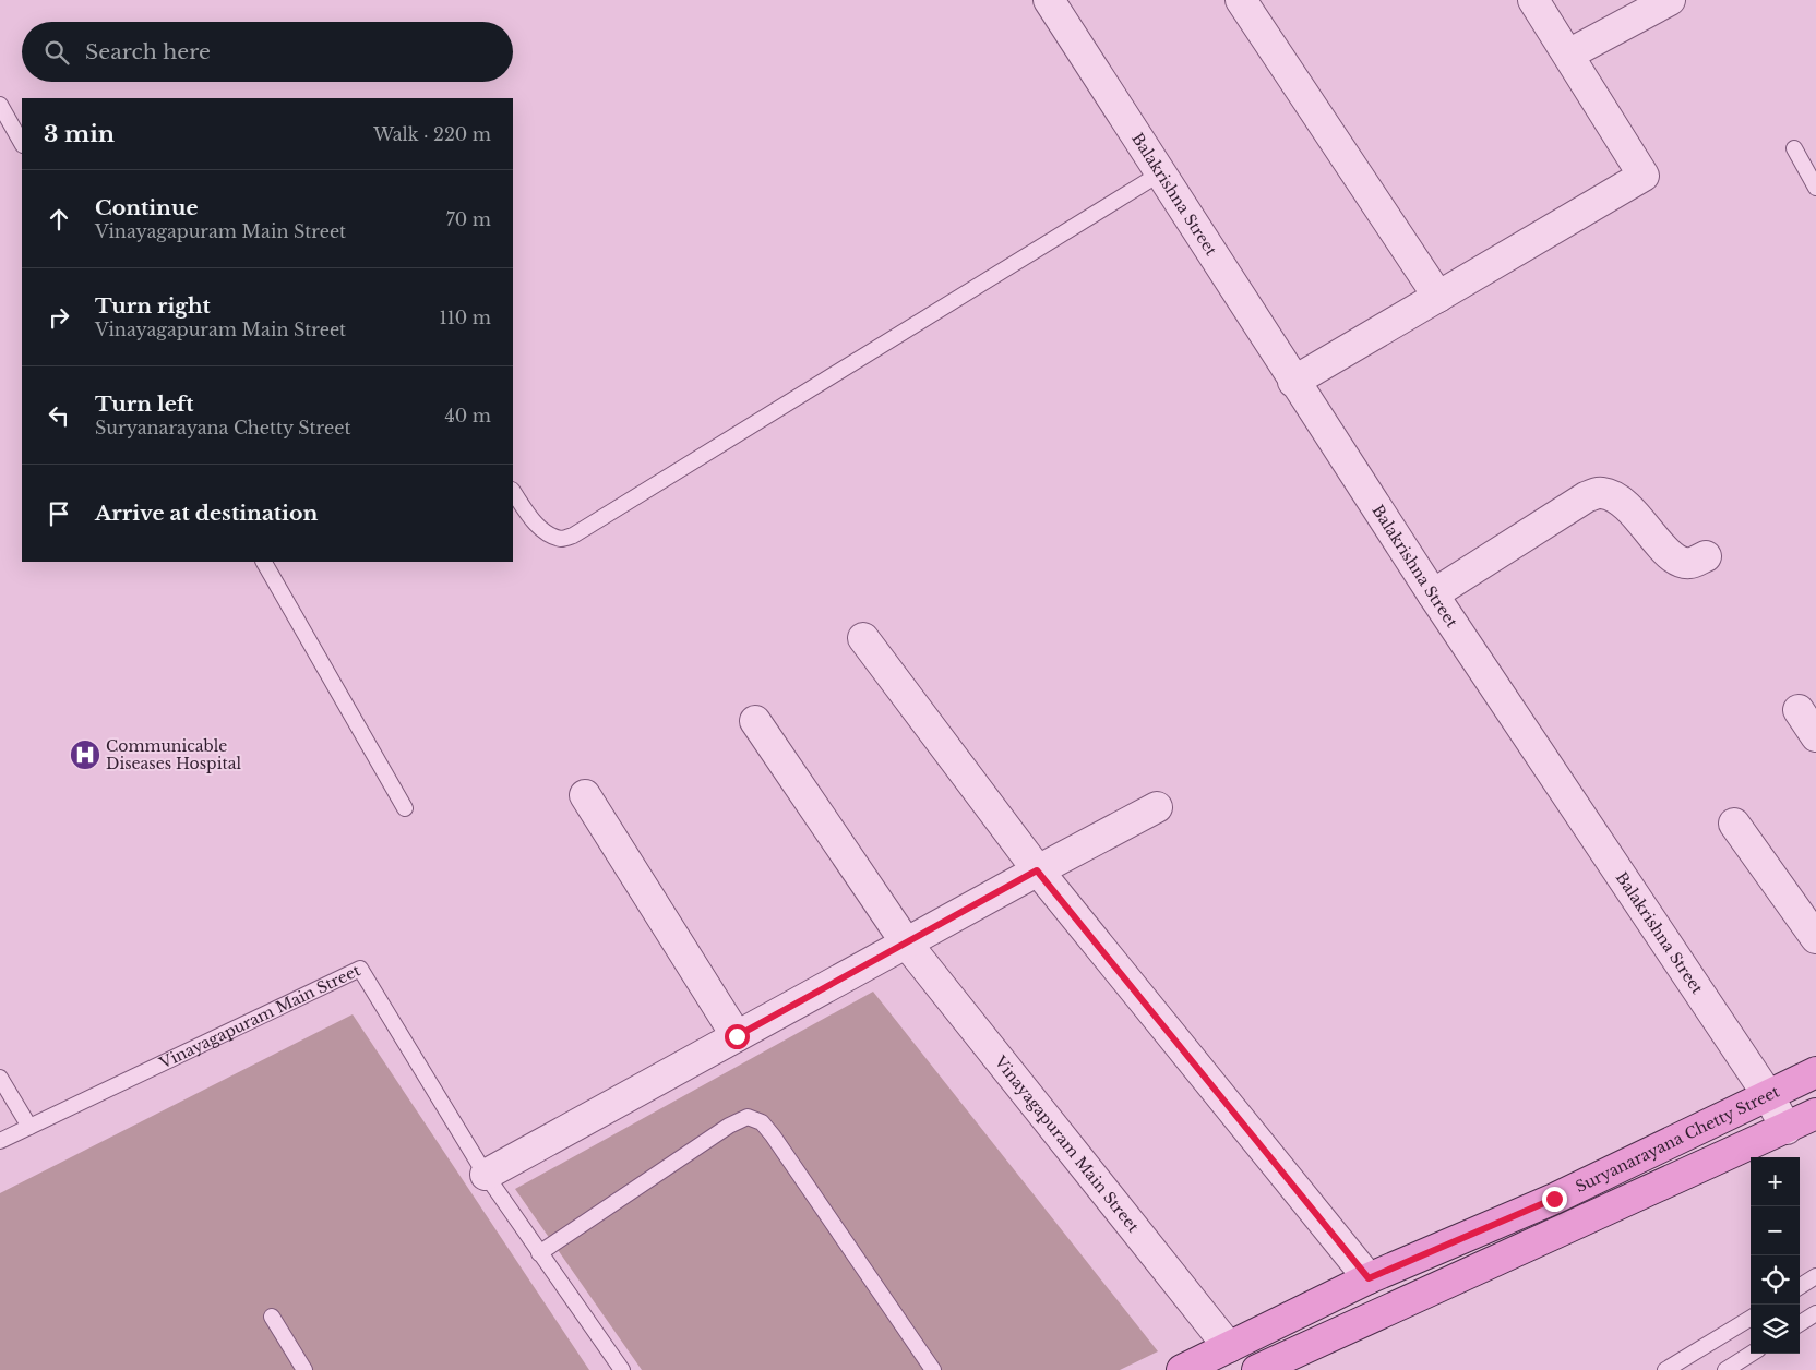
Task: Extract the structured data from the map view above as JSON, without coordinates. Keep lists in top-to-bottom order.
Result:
{
  "streets": {
    "main road": ["Suryanarayana Chetty Street"],
    "street": ["Balakrishna Street", "Vinayagapuram Main Street"]
  },
  "crossings": [
    ["Balakrishna Street", "Suryanarayana Chetty Street"],
    ["Vinayagapuram Main Street", "Suryanarayana Chetty Street"]
  ],
  "places": {
    "hospital": ["Communicable Diseases Hospital"]
  },
  "page": {
    "search": "Search here",
    "heading": ["3 min", "Walk · 220 m"],
    "list": [
      ["Continue", "Vinayagapuram Main Street", "70 m"],
      ["Turn right", "Vinayagapuram Main Street", "110 m"],
      ["Turn left", "Suryanarayana Chetty Street", "40 m"],
      "Arrive at destination"
    ],
    "map_buttons": ["+", "−"]
  }
}
